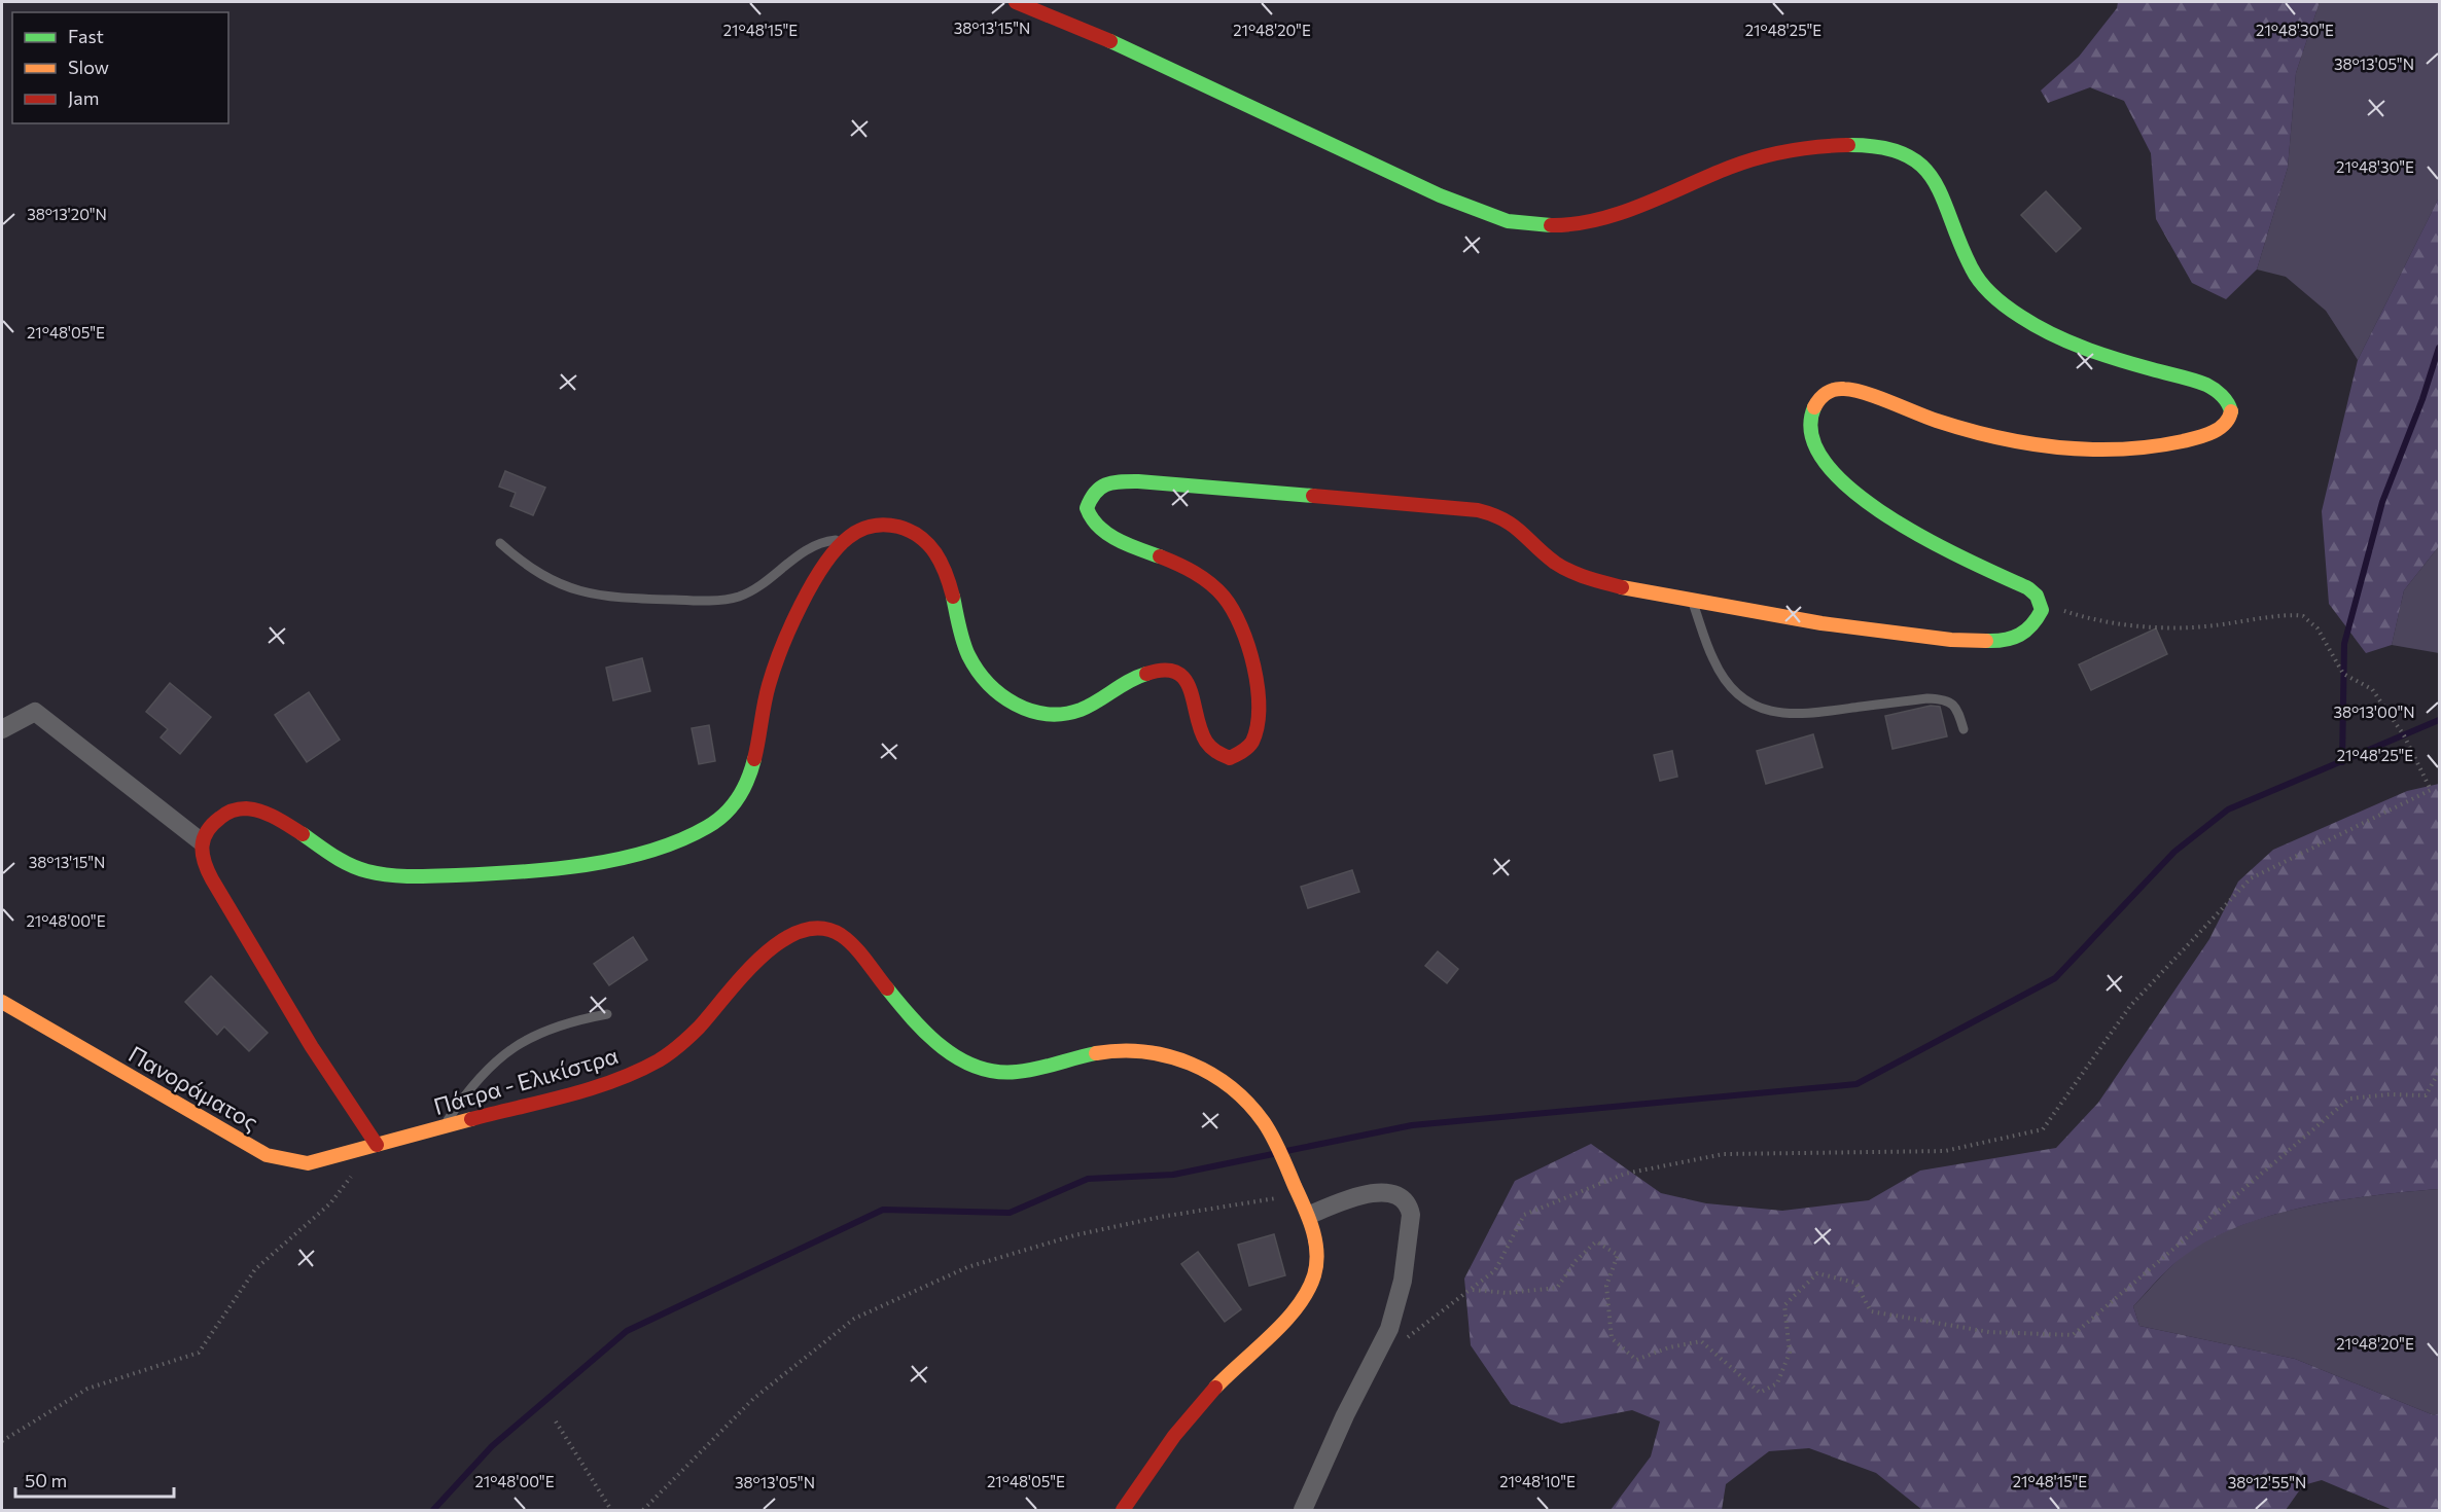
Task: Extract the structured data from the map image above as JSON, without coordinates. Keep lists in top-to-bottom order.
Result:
{
  "streets": {
    "street": ["Πάτρα - Ελικίστρα", "Πανοράματος"]
  },
  "crossings": [
    ["Πάτρα - Ελικίστρα", "Πανοράματος"]
  ],
  "legend": ["Fast", "Slow", "Jam"],
  "scale_bar": "50 m",
  "coordinates": [
    "38°13'15\"N",
    "21°48'30\"E",
    "21°48'15\"E",
    "21°48'20\"E",
    "21°48'25\"E",
    "38°13'05\"N",
    "38°13'20\"N",
    "21°48'05\"E",
    "38°13'00\"N",
    "21°48'00\"E",
    "21°48'10\"E",
    "38°12'55\"N"
  ]
}
